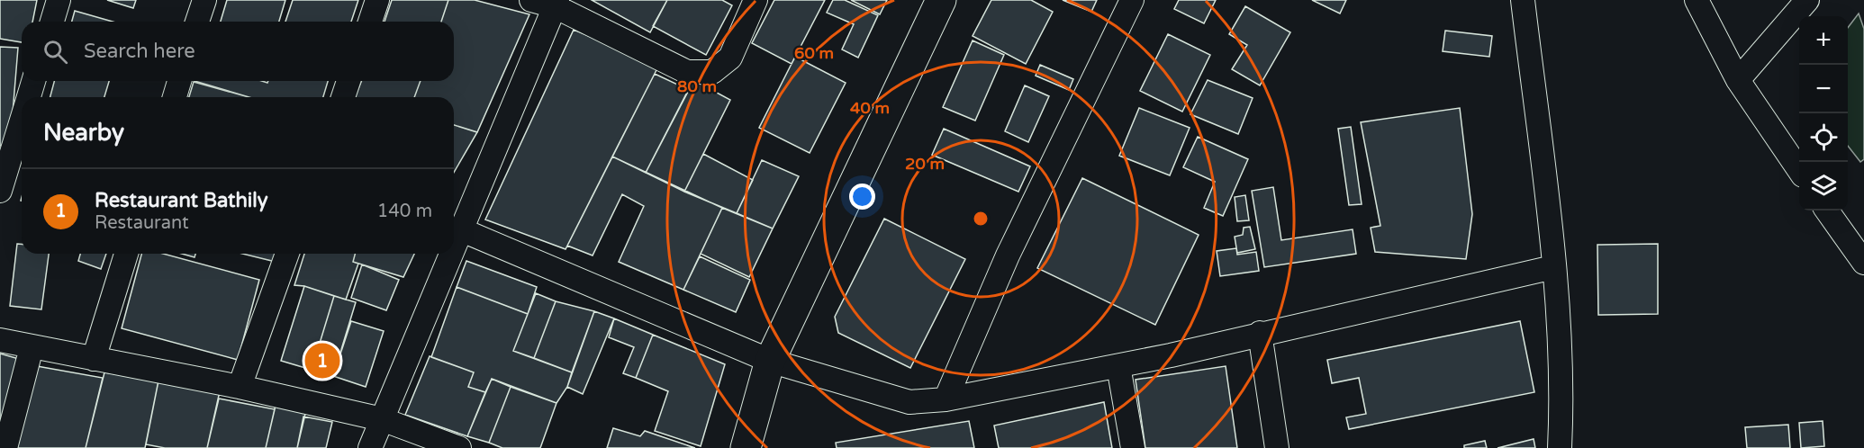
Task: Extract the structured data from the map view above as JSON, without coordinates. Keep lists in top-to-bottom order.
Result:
{
  "page": {
    "map_buttons": ["+", "−"],
    "search": "Search here",
    "heading": "Nearby",
    "list": [
      {
        "mark": "1",
        "name": "Restaurant Bathily",
        "note": "Restaurant",
        "value": "140 m"
      }
    ],
    "pins": "1"
  },
  "rings": [
    "60 m",
    "80 m",
    "40 m",
    "20 m"
  ]
}
